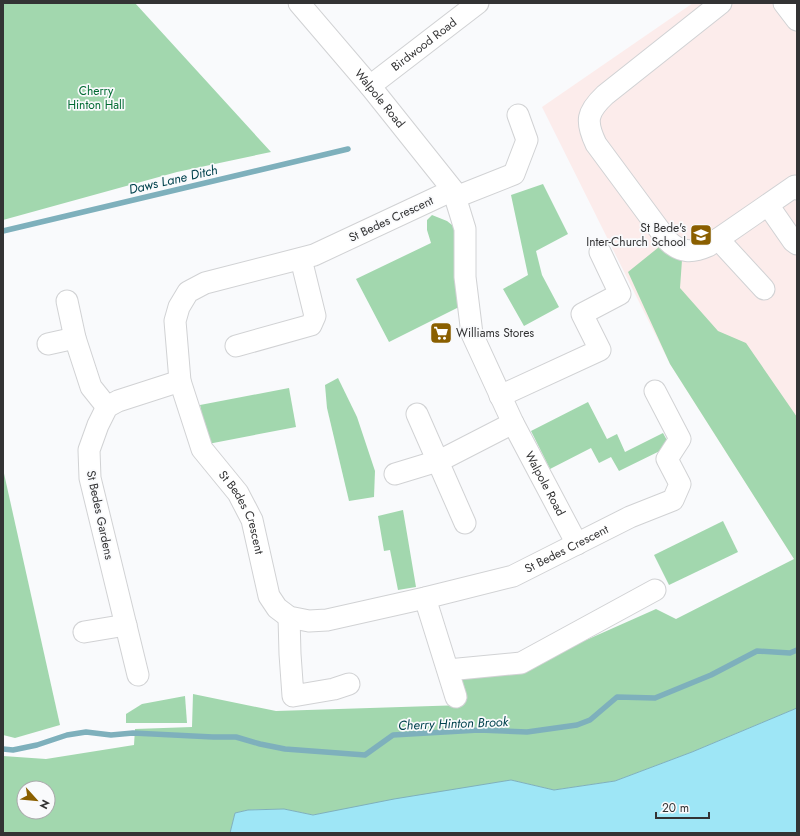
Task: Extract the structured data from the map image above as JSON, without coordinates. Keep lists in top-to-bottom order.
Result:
{
  "streets": {
    "street": [
      "Birdwood Road",
      "Walpole Road",
      "St Bedes Crescent",
      "St Bedes Gardens"
    ]
  },
  "crossings": [
    ["Birdwood Road", "Walpole Road"],
    ["Walpole Road", "St Bedes Crescent"]
  ],
  "water": ["Daws Lane Ditch", "Cherry Hinton Brook"],
  "parks": ["Cherry Hinton Hall"],
  "places": {
    "school or university": ["St Bede's Inter-Church School"],
    "supermarket": ["Williams Stores"]
  },
  "scale_bar": "20 m",
  "north": "bottom right"
}
